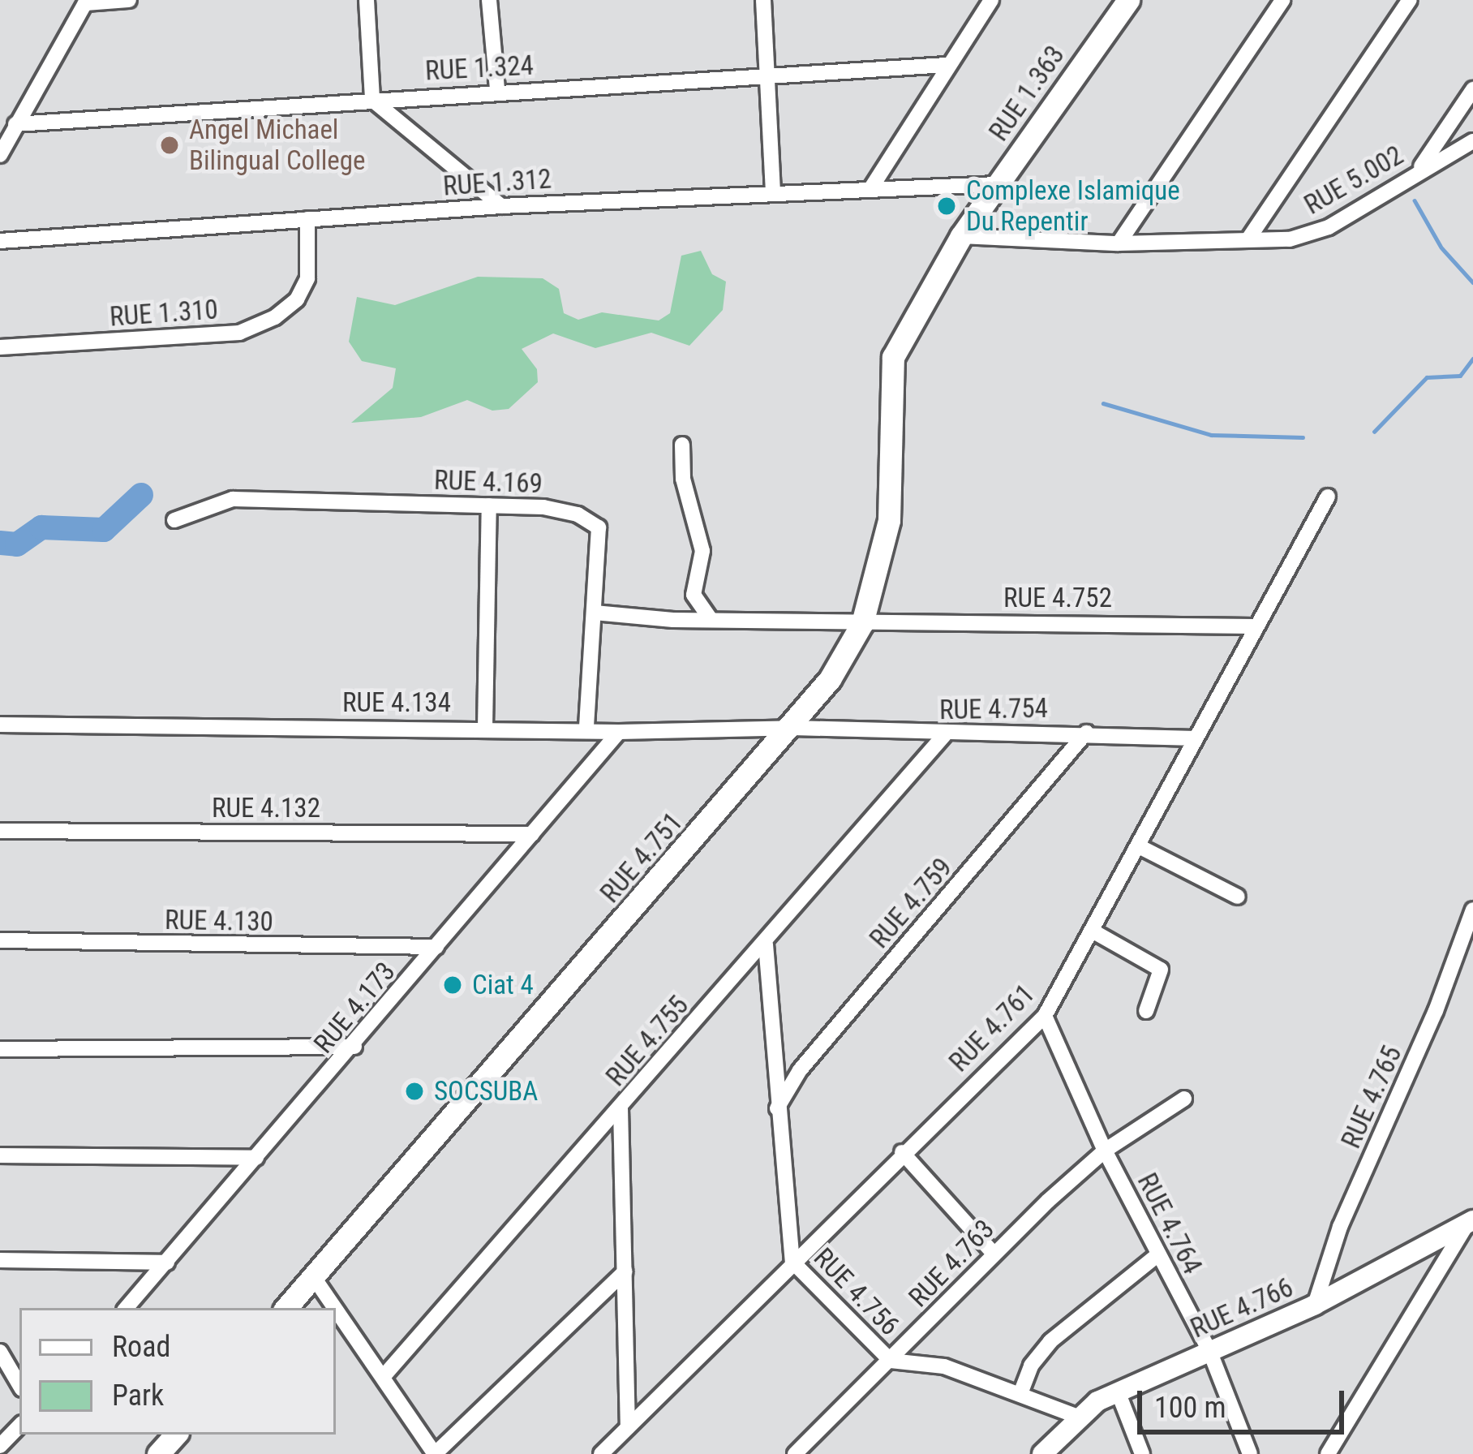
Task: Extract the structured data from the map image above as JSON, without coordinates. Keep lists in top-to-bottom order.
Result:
{
  "streets": {
    "main road": ["RUE 1.363", "RUE 4.751"],
    "street": [
      "RUE 1.324",
      "RUE 5.002",
      "RUE 1.312",
      "RUE 1.310",
      "RUE 4.169",
      "RUE 4.752",
      "RUE 4.134",
      "RUE 4.754",
      "RUE 4.132",
      "RUE 4.759",
      "RUE 4.130",
      "RUE 4.173",
      "RUE 4.761",
      "RUE 4.755",
      "RUE 4.765",
      "RUE 4.764",
      "RUE 4.763",
      "RUE 4.756",
      "RUE 4.766"
    ]
  },
  "crossings": [
    ["RUE 1.363", "RUE 5.002"],
    ["RUE 1.363", "RUE 1.312"],
    ["RUE 1.363", "RUE 4.751"],
    ["RUE 1.312", "RUE 1.310"],
    ["RUE 4.169", "RUE 4.752"],
    ["RUE 4.169", "RUE 4.134"],
    ["RUE 4.752", "RUE 4.751"],
    ["RUE 4.752", "RUE 4.761"],
    ["RUE 4.134", "RUE 4.754"],
    ["RUE 4.134", "RUE 4.751"],
    ["RUE 4.134", "RUE 4.173"],
    ["RUE 4.754", "RUE 4.751"],
    ["RUE 4.754", "RUE 4.759"],
    ["RUE 4.754", "RUE 4.761"],
    ["RUE 4.754", "RUE 4.755"],
    ["RUE 4.132", "RUE 4.173"],
    ["RUE 4.759", "RUE 4.756"],
    ["RUE 4.130", "RUE 4.173"],
    ["RUE 4.761", "RUE 4.764"],
    ["RUE 4.761", "RUE 4.756"],
    ["RUE 4.755", "RUE 4.756"],
    ["RUE 4.765", "RUE 4.766"],
    ["RUE 4.764", "RUE 4.763"],
    ["RUE 4.764", "RUE 4.766"],
    ["RUE 4.763", "RUE 4.756"],
    ["RUE 4.756", "RUE 4.766"]
  ],
  "places": [
    "Angel Michael Bilingual College",
    "Complexe Islamique Du Repentir",
    "Ciat 4",
    "SOCSUBA"
  ],
  "legend": ["Road", "Park"],
  "scale_bar": "100 m"
}
